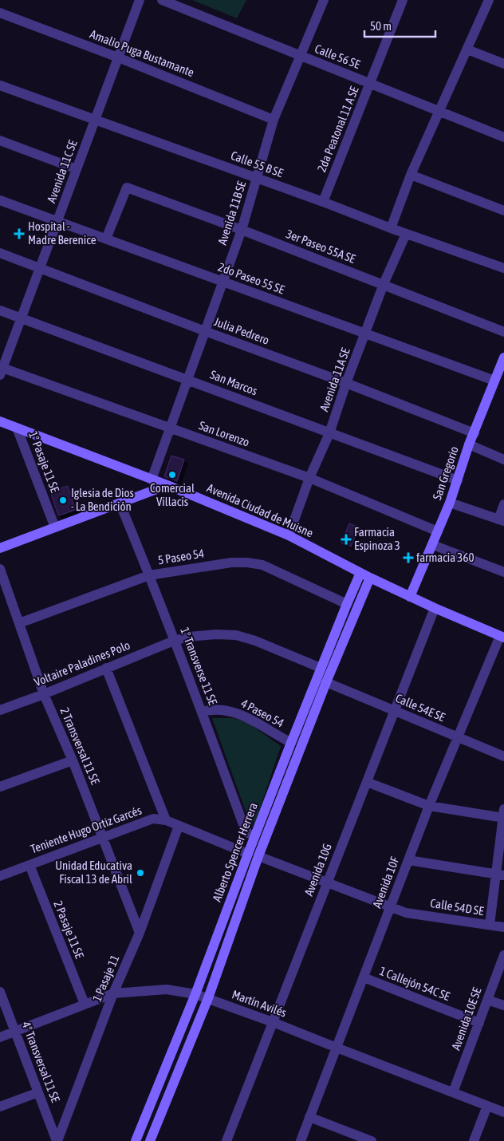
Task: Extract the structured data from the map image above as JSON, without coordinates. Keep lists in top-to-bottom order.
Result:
{
  "streets": {
    "street": [
      "Amalio Puga Bustamante",
      "Calle 56 SE",
      "2da Peatonal 11 A SE",
      "Calle 55 B SE",
      "Avenida 11C SE",
      "Avenida 11B SE",
      "3er Paseo 55A SE",
      "2do Paseo 55 SE",
      "Julia Pedrero",
      "Avenida 11A SE",
      "San Marcos",
      "San Lorenzo",
      "1° Pasaje 11 SE",
      "San Gregorio",
      "Avenida Ciudad de Muisne",
      "5 Paseo 54",
      "Voltaire Paladines Polo",
      "1° Transverse 11 SE",
      "Calle 54E SE",
      "4 Paseo 54",
      "2 Transversal 11 SE",
      "Teniente Hugo Ortiz Garcés",
      "Alberto Spencer Herrera",
      "Avenida 10G",
      "Avenida 10F",
      "Calle 54D SE",
      "2 Pasaje 11 SE",
      "1 Pasaje 11",
      "1 Callejón 54C SE",
      "Martín Avilés",
      "Avenida 10E SE",
      "4° Transversal 11 SE"
    ]
  },
  "crossings": [
    ["Amalio Puga Bustamante", "Avenida 11C SE"],
    ["Amalio Puga Bustamante", "Avenida 11B SE"],
    ["Calle 56 SE", "2da Peatonal 11 A SE"],
    ["Calle 56 SE", "Avenida 11B SE"],
    ["2da Peatonal 11 A SE", "Calle 55 B SE"],
    ["Calle 55 B SE", "Avenida 11C SE"],
    ["Calle 55 B SE", "Avenida 11B SE"],
    ["Calle 55 B SE", "Avenida 11A SE"],
    ["Avenida 11C SE", "2do Paseo 55 SE"],
    ["Avenida 11C SE", "Julia Pedrero"],
    ["Avenida 11C SE", "San Marcos"],
    ["Avenida 11C SE", "San Lorenzo"],
    ["Avenida 11B SE", "3er Paseo 55A SE"],
    ["Avenida 11B SE", "2do Paseo 55 SE"],
    ["Avenida 11B SE", "Julia Pedrero"],
    ["Avenida 11B SE", "San Marcos"],
    ["Avenida 11B SE", "San Lorenzo"],
    ["Avenida 11B SE", "Avenida Ciudad de Muisne"],
    ["3er Paseo 55A SE", "2do Paseo 55 SE"],
    ["3er Paseo 55A SE", "Avenida 11A SE"],
    ["2do Paseo 55 SE", "Avenida 11A SE"],
    ["2do Paseo 55 SE", "San Gregorio"],
    ["Julia Pedrero", "Avenida 11A SE"],
    ["Julia Pedrero", "San Gregorio"],
    ["Avenida 11A SE", "San Marcos"],
    ["Avenida 11A SE", "San Lorenzo"],
    ["Avenida 11A SE", "Avenida Ciudad de Muisne"],
    ["San Marcos", "San Gregorio"],
    ["San Lorenzo", "San Gregorio"],
    ["1° Pasaje 11 SE", "Avenida Ciudad de Muisne"],
    ["San Gregorio", "Avenida Ciudad de Muisne"],
    ["Avenida Ciudad de Muisne", "Alberto Spencer Herrera"],
    ["Avenida Ciudad de Muisne", "Avenida 10G"],
    ["Avenida Ciudad de Muisne", "Avenida 10F"],
    ["5 Paseo 54", "1° Transverse 11 SE"],
    ["5 Paseo 54", "2 Transversal 11 SE"],
    ["5 Paseo 54", "Alberto Spencer Herrera"],
    ["Voltaire Paladines Polo", "1° Transverse 11 SE"],
    ["Voltaire Paladines Polo", "2 Transversal 11 SE"],
    ["Voltaire Paladines Polo", "Alberto Spencer Herrera"],
    ["1° Transverse 11 SE", "4 Paseo 54"],
    ["1° Transverse 11 SE", "Alberto Spencer Herrera"],
    ["Calle 54E SE", "Alberto Spencer Herrera"],
    ["Calle 54E SE", "Avenida 10G"],
    ["Calle 54E SE", "Avenida 10F"],
    ["2 Transversal 11 SE", "Teniente Hugo Ortiz Garcés"],
    ["2 Transversal 11 SE", "1 Pasaje 11"],
    ["Teniente Hugo Ortiz Garcés", "Alberto Spencer Herrera"],
    ["Teniente Hugo Ortiz Garcés", "2 Pasaje 11 SE"],
    ["Teniente Hugo Ortiz Garcés", "1 Pasaje 11"],
    ["Alberto Spencer Herrera", "Martín Avilés"],
    ["Avenida 10G", "Martín Avilés"],
    ["Avenida 10F", "Calle 54D SE"],
    ["Avenida 10F", "1 Callejón 54C SE"],
    ["Avenida 10F", "Martín Avilés"],
    ["2 Pasaje 11 SE", "Martín Avilés"],
    ["1 Pasaje 11", "Martín Avilés"],
    ["1 Pasaje 11", "4° Transversal 11 SE"],
    ["1 Callejón 54C SE", "Avenida 10E SE"],
    ["Martín Avilés", "Avenida 10E SE"],
    ["Martín Avilés", "4° Transversal 11 SE"]
  ],
  "places": {
    "health": ["Hospital - Madre Berenice", "Farmacia Espinoza 3", "farmacia 360"],
    "other": ["Comercial Villacis", "Iglesia de Dios - La Bendición", "Unidad Educativa Fiscal 13 de Abril"]
  },
  "scale_bar": "50 m"
}
